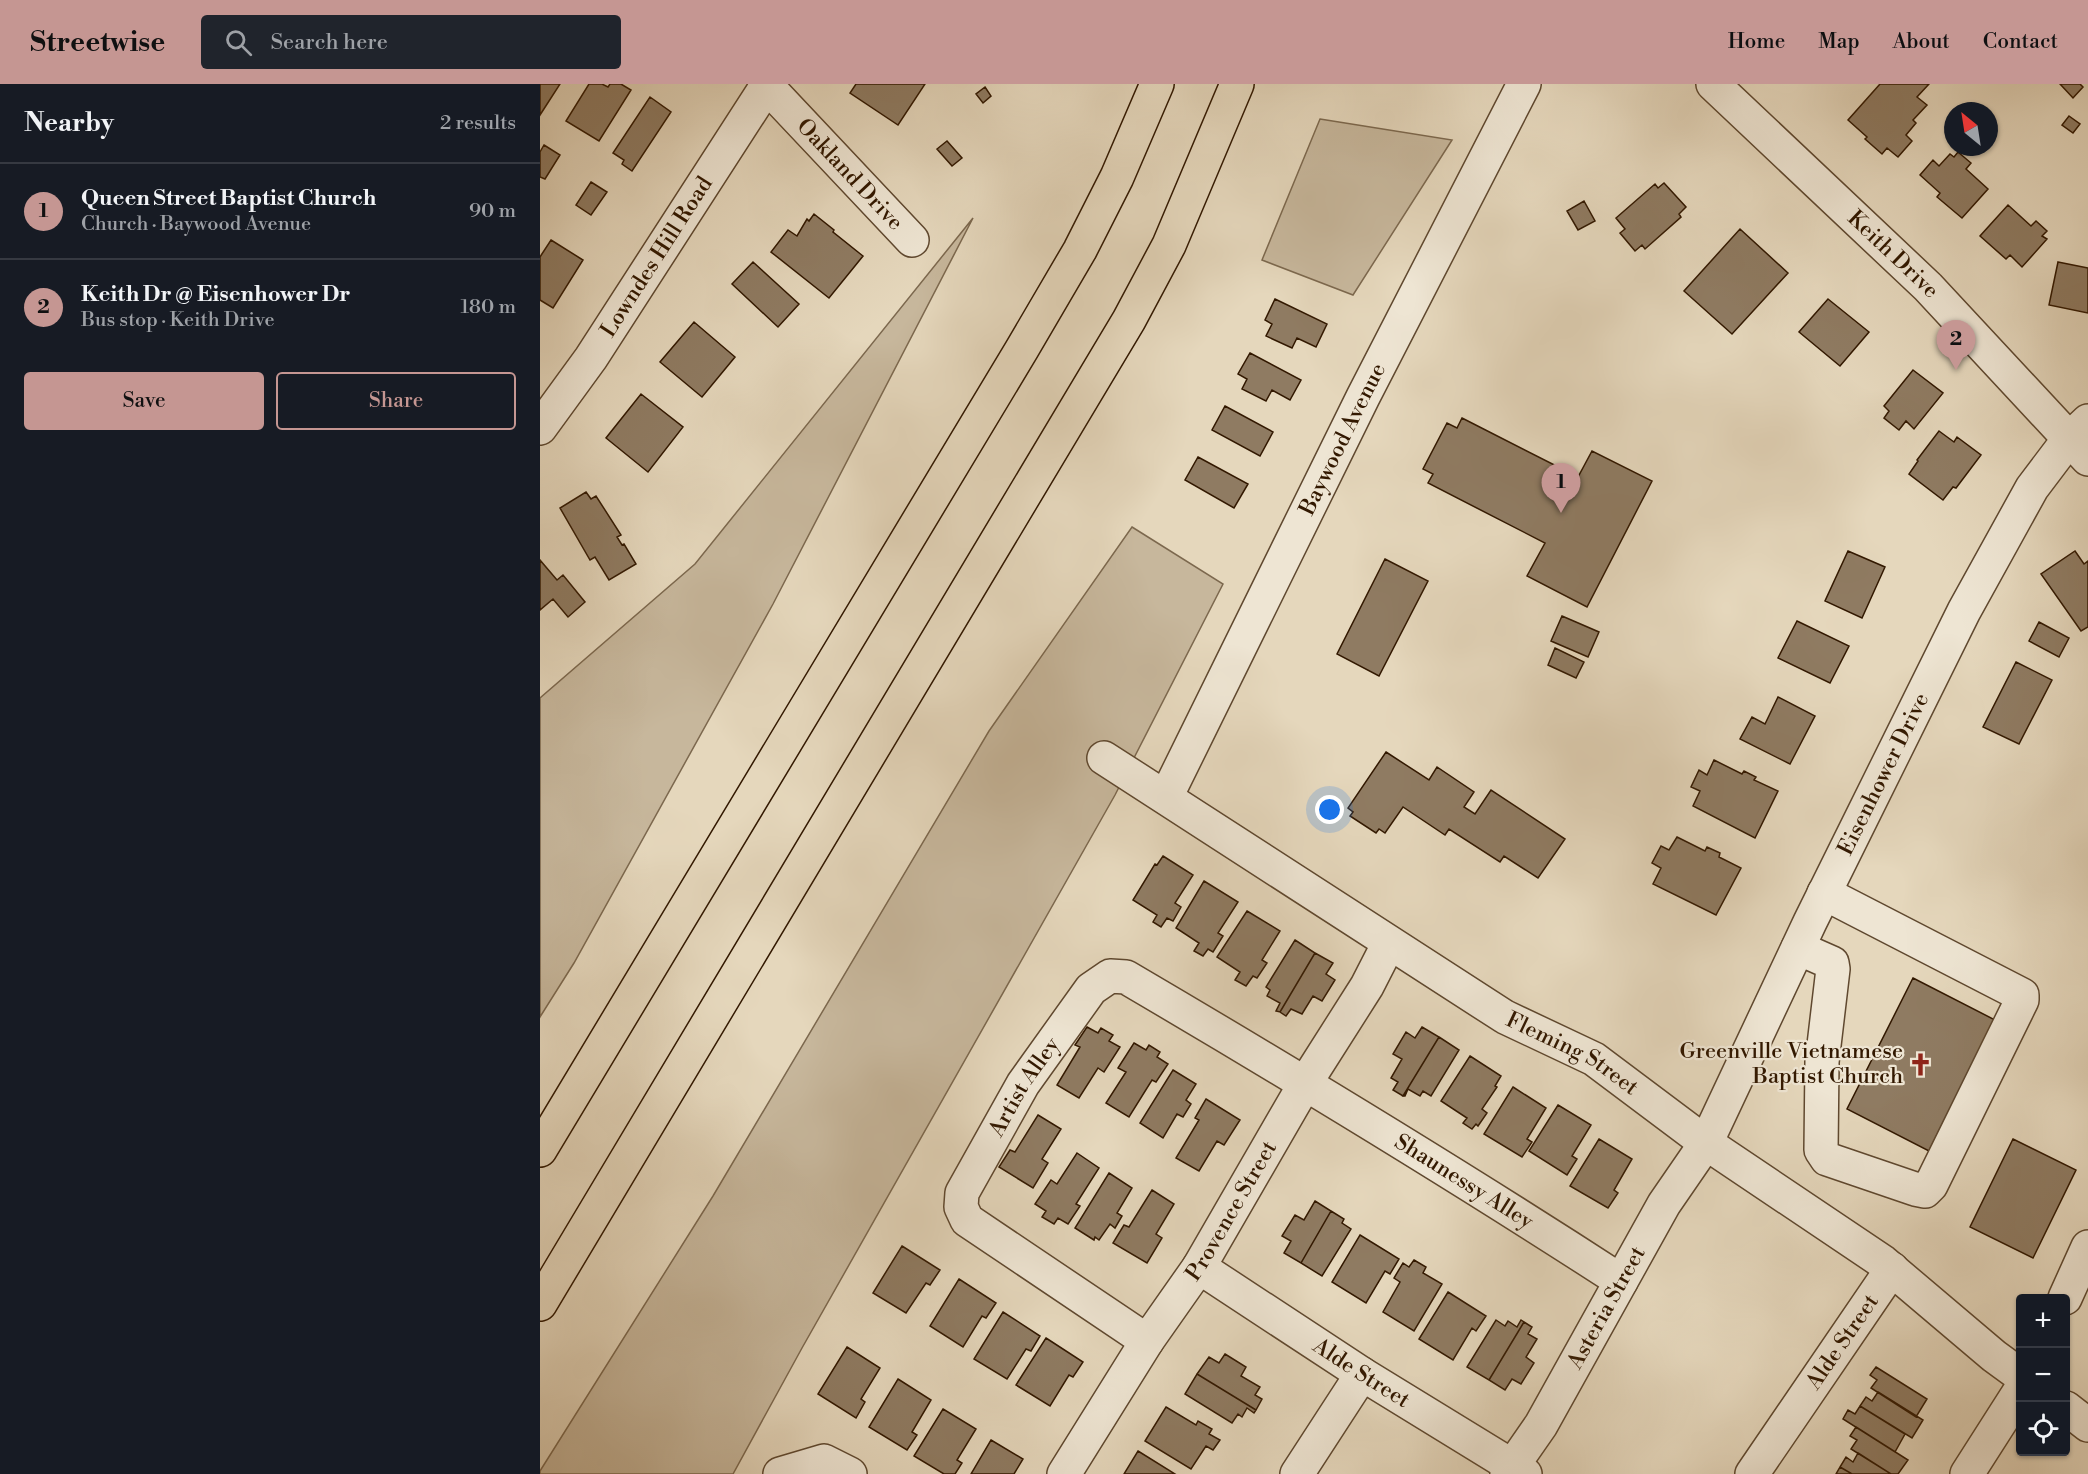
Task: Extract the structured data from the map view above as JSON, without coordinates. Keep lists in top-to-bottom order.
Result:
{
  "streets": {
    "street": [
      "Oakland Drive",
      "Keith Drive",
      "Lowndes Hill Road",
      "Baywood Avenue",
      "Eisenhower Drive",
      "Fleming Street",
      "Artist Alley",
      "Shaunessy Alley",
      "Provence Street",
      "Asteria Street",
      "Alde Street"
    ]
  },
  "crossings": [
    ["Oakland Drive", "Lowndes Hill Road"],
    ["Keith Drive", "Eisenhower Drive"],
    ["Baywood Avenue", "Fleming Street"],
    ["Eisenhower Drive", "Fleming Street"],
    ["Eisenhower Drive", "Asteria Street"],
    ["Fleming Street", "Provence Street"],
    ["Fleming Street", "Asteria Street"],
    ["Fleming Street", "Alde Street"],
    ["Artist Alley", "Shaunessy Alley"],
    ["Artist Alley", "Provence Street"],
    ["Shaunessy Alley", "Provence Street"],
    ["Shaunessy Alley", "Asteria Street"],
    ["Provence Street", "Alde Street"],
    ["Asteria Street", "Alde Street"]
  ],
  "places": {
    "church": ["Greenville Vietnamese Baptist Church"]
  },
  "north": "top left",
  "page": {
    "header": "Streetwise",
    "search": "Search here",
    "nav": [
      "Home",
      "Map",
      "About",
      "Contact"
    ],
    "heading": ["Nearby", "2 results"],
    "list": [
      {
        "mark": "1",
        "name": "Queen Street Baptist Church",
        "note": "Church · Baywood Avenue",
        "value": "90 m"
      },
      {
        "mark": "2",
        "name": "Keith Dr @ Eisenhower Dr",
        "note": "Bus stop · Keith Drive",
        "value": "180 m"
      }
    ],
    "pins": ["2", "1"],
    "buttons": ["Save", "Share"],
    "map_buttons": ["+", "−"]
  }
}
